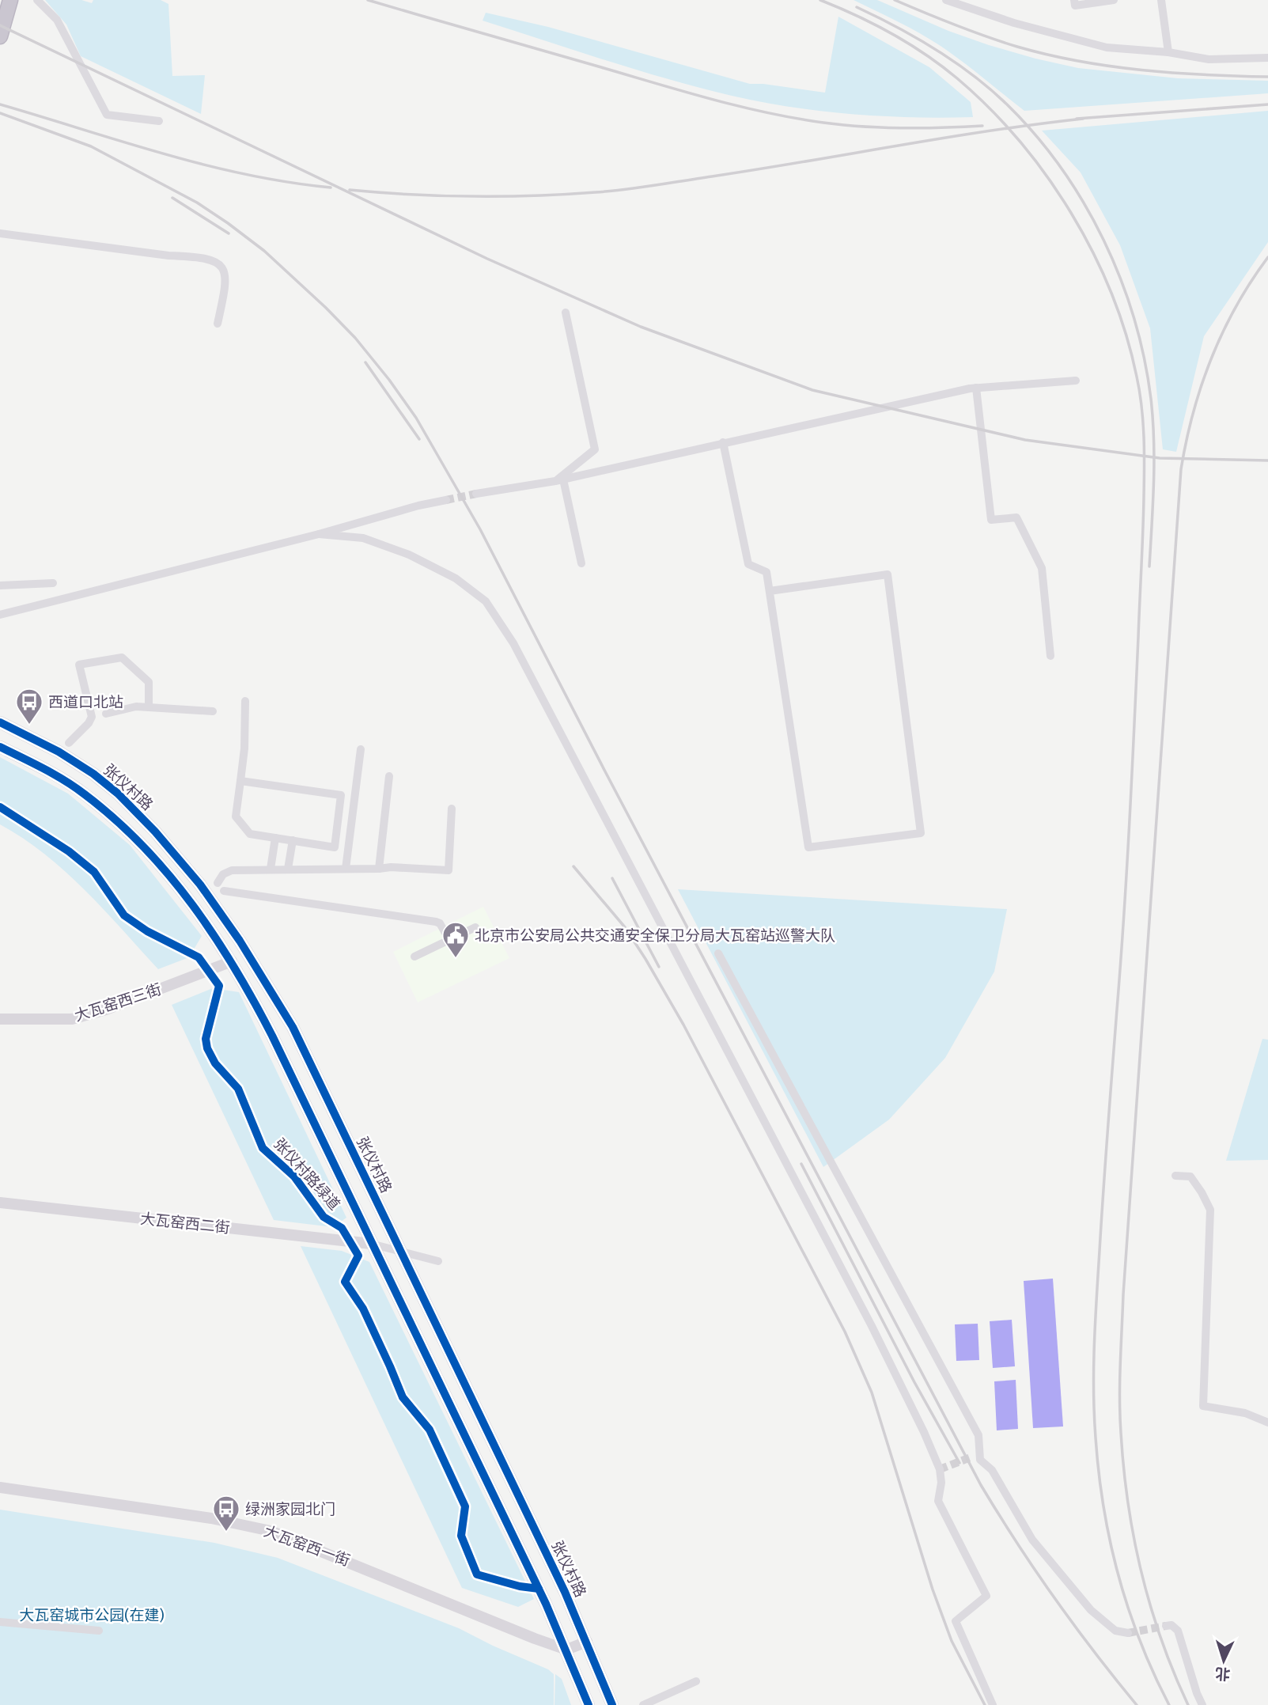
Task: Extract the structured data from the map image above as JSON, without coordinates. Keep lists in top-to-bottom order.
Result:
{
  "streets": {
    "main road": ["张仪村路"],
    "street": ["大瓦窑西三街", "大瓦窑西二街", "大瓦窑西一街"],
    "cycle path": ["张仪村路绿道"]
  },
  "parks": ["大瓦窑城市公园(在建)"],
  "places": {
    "bus stop": ["西道口北站", "绿洲家园北门"],
    "public building": ["北京市公安局公共交通安全保卫分局大瓦窑站巡警大队"]
  },
  "north": "bottom"
}
